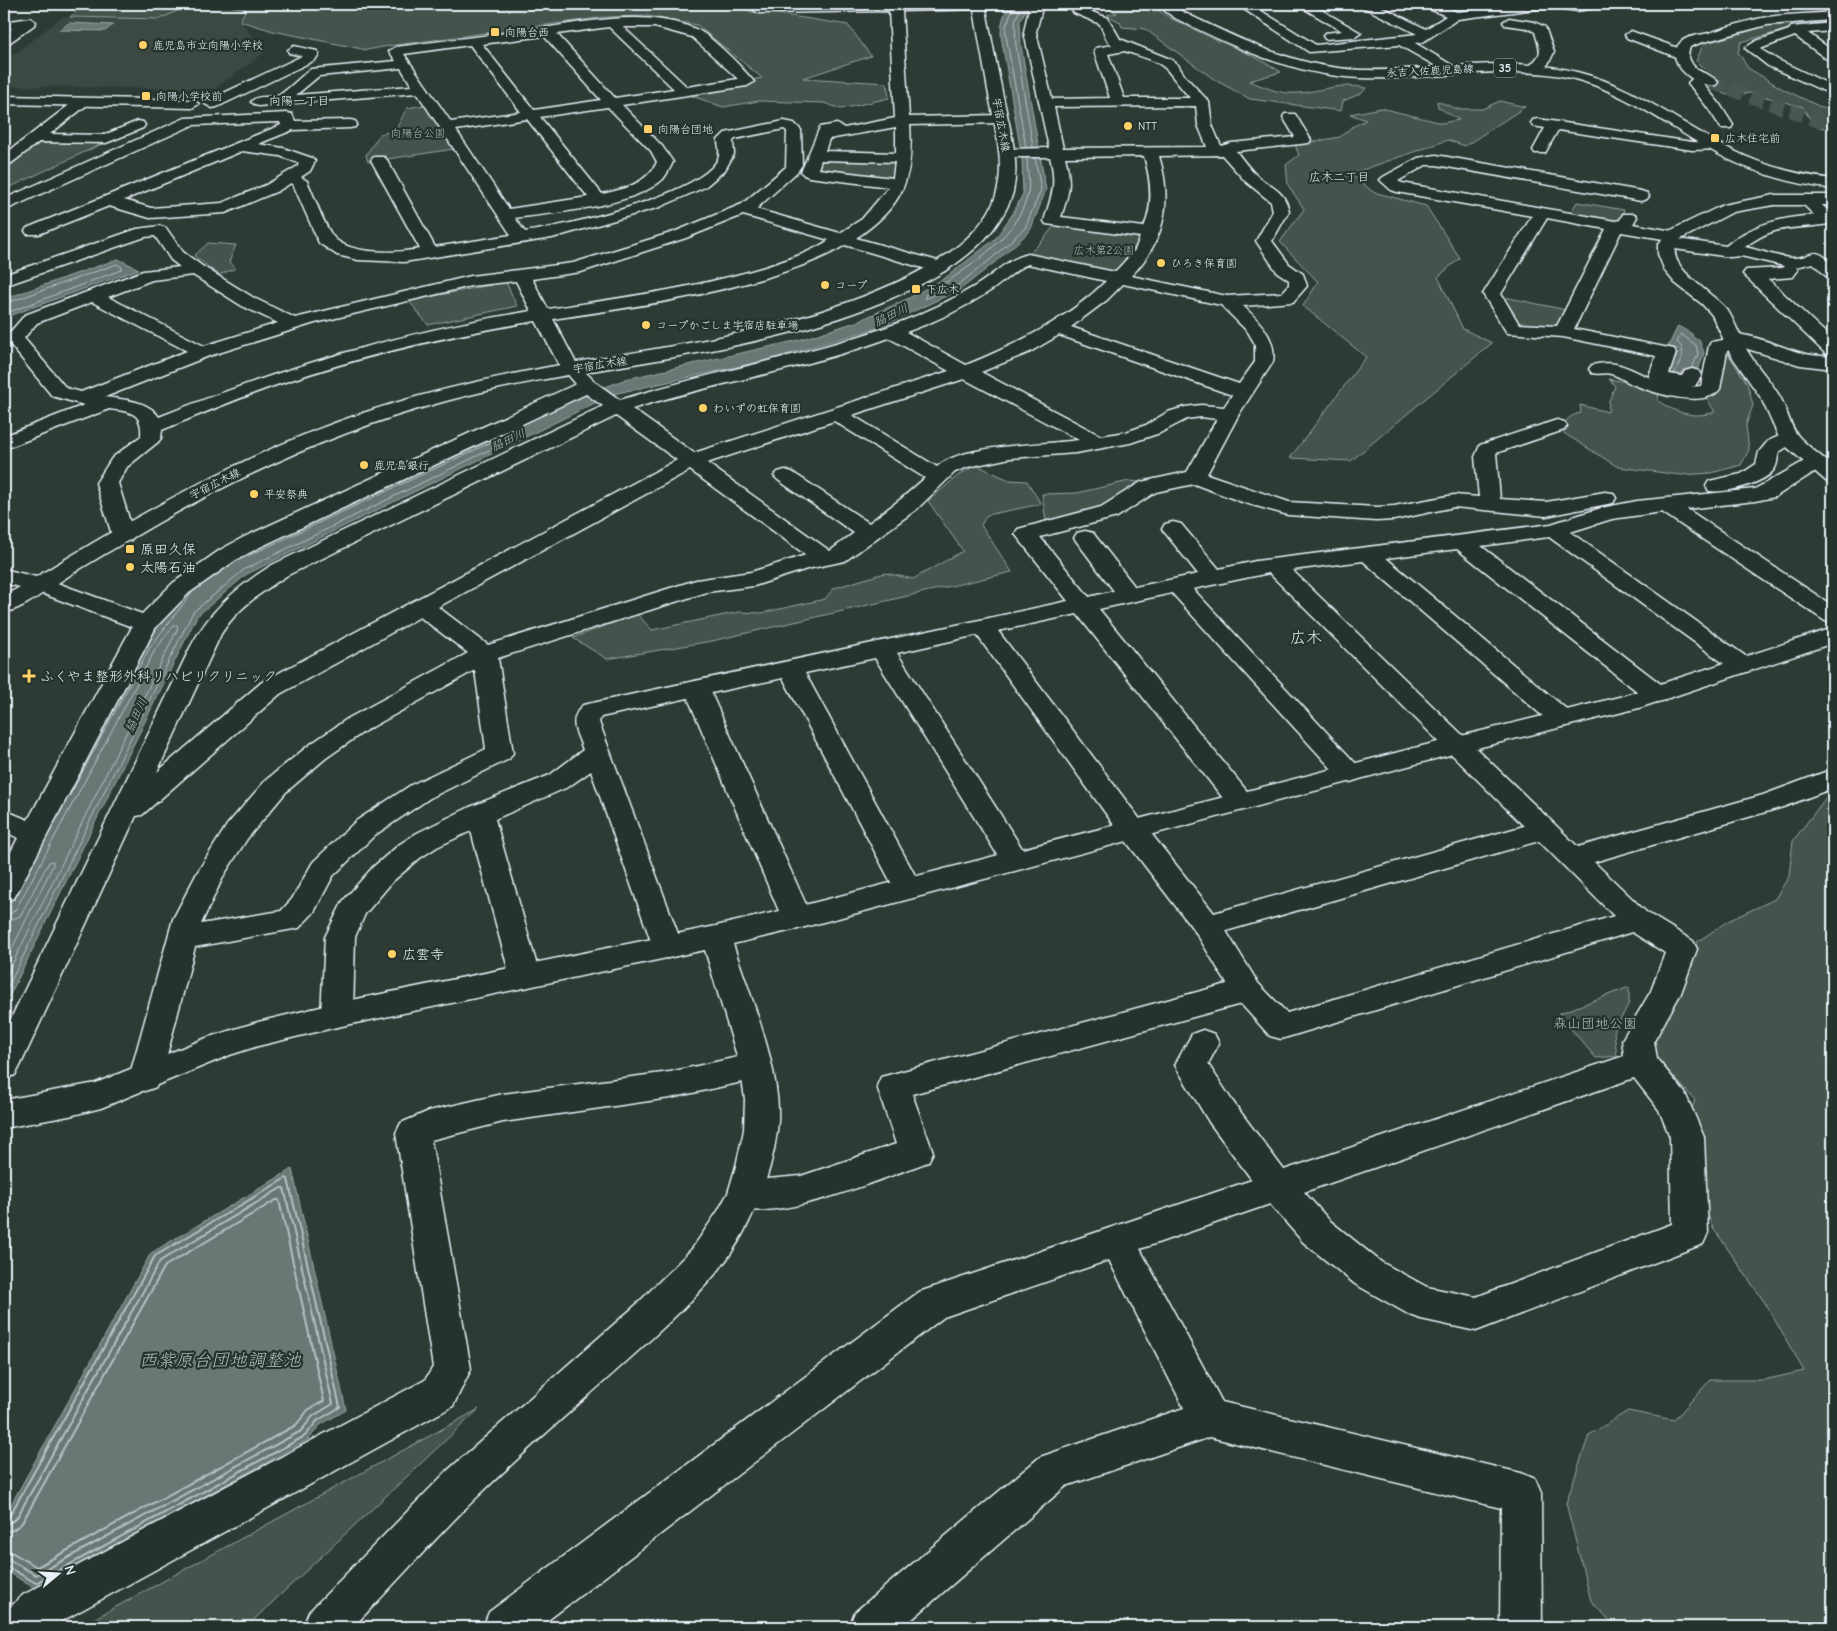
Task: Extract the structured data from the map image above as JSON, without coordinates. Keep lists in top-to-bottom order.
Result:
{
  "streets": {
    "street": ["35", "永吉入佐鹿児島線", "宇宿広木線"]
  },
  "districts": ["向陽一丁目", "広木二丁目", "広木"],
  "water": ["脇田川", "西紫原台団地調整池"],
  "parks": ["向陽台公園", "広木第2公園", "森山団地公園"],
  "places": {
    "transit": [
      "向陽台西",
      "向陽小学校前",
      "向陽台団地",
      "広木住宅前",
      "下広木",
      "原田久保"
    ],
    "other": [
      "鹿児島市立向陽小学校",
      "NTT",
      "ひろき保育園",
      "コープ",
      "コープかごしま宇宿店駐車場",
      "わいずの虹保育園",
      "鹿児島銀行",
      "平安祭典",
      "太陽石油",
      "広雲寺"
    ],
    "health": ["ふくやま整形外科リハビリクリニック"]
  },
  "north": "right"
}
